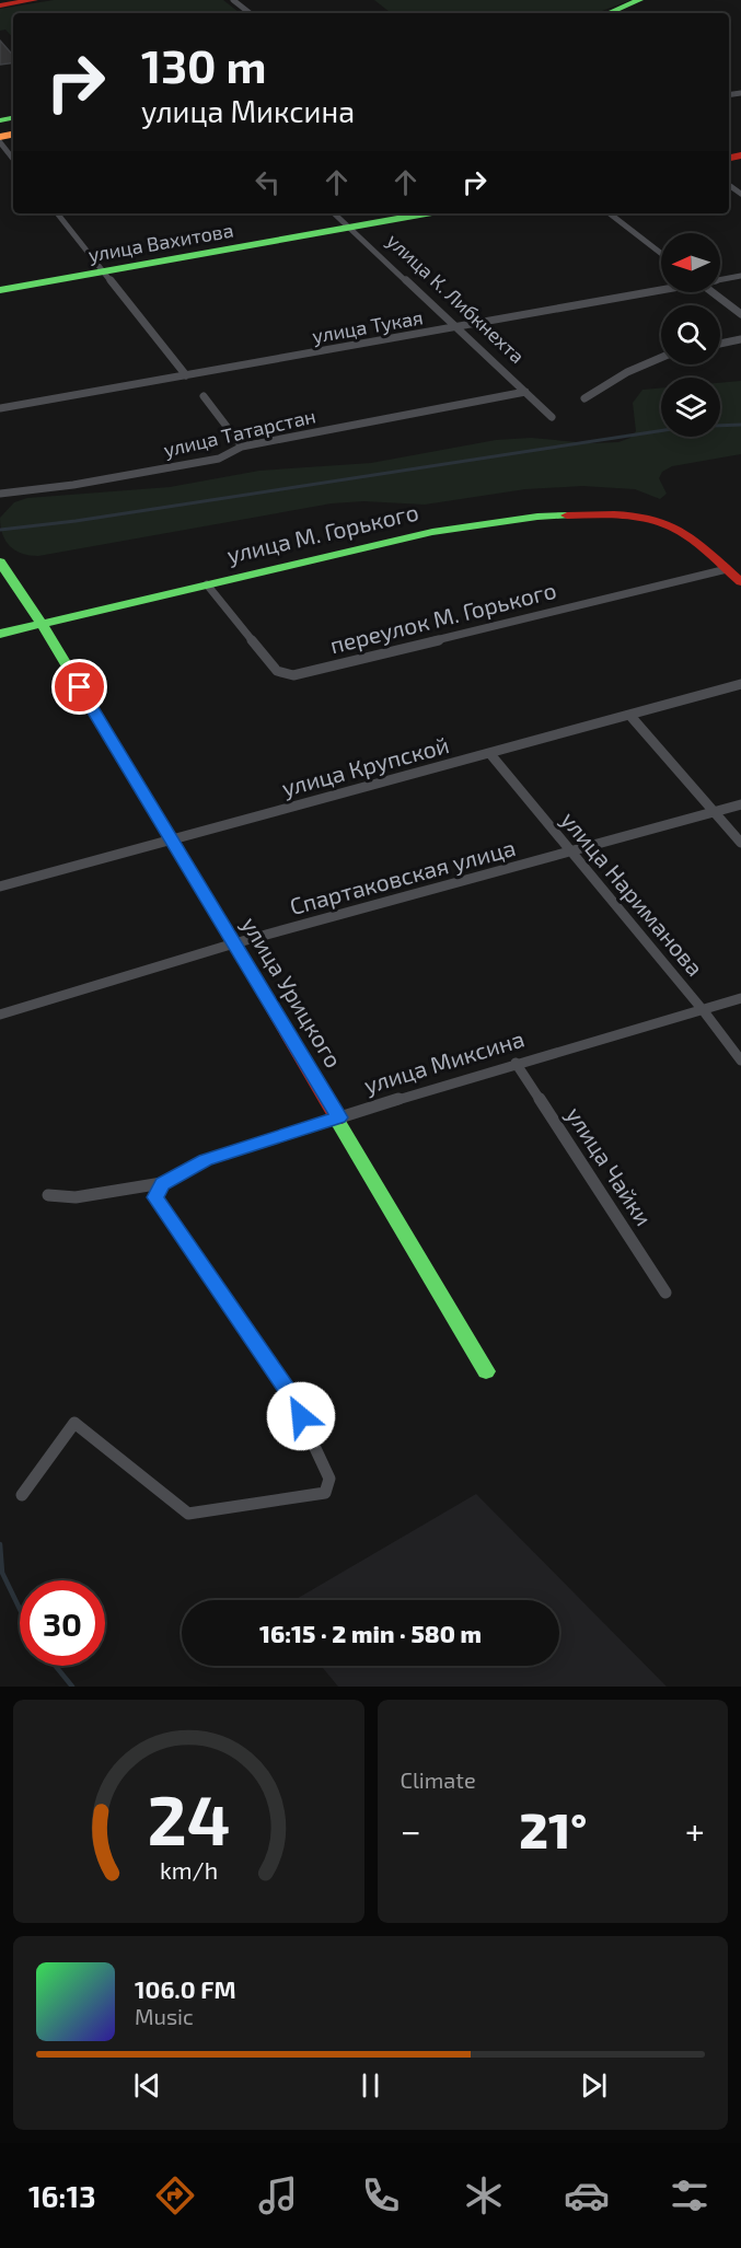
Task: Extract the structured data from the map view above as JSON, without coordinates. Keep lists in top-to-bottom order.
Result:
{
  "streets": {
    "street": [
      "улица Вахитова",
      "улица К. Либкнехта",
      "улица Тукая",
      "улица Татарстан",
      "улица М. Горького",
      "переулок М. Горького",
      "улица Крупской",
      "Спартаковская улица",
      "улица Нариманова",
      "улица Урицкого",
      "улица Миксина",
      "улица Чайки"
    ]
  },
  "crossings": [
    ["улица Вахитова", "улица К. Либкнехта"],
    ["улица К. Либкнехта", "улица Тукая"],
    ["улица К. Либкнехта", "улица Татарстан"],
    ["улица М. Горького", "переулок М. Горького"],
    ["улица М. Горького", "улица Урицкого"],
    ["улица Крупской", "улица Нариманова"],
    ["улица Крупской", "улица Урицкого"],
    ["Спартаковская улица", "улица Нариманова"],
    ["Спартаковская улица", "улица Урицкого"],
    ["улица Нариманова", "улица Миксина"],
    ["улица Урицкого", "улица Миксина"],
    ["улица Миксина", "улица Чайки"]
  ],
  "north": "left",
  "page": {
    "turn": ["130 m", "улица Миксина"],
    "limit": "30",
    "trip": "16:15 · 2 min · 580 m",
    "tile": "Climate",
    "heat": ["−", "21°", "+"],
    "song": ["106.0 FM", "Music"],
    "tabs": "16:13",
    "gauge": ["24", "km/h"]
  }
}
